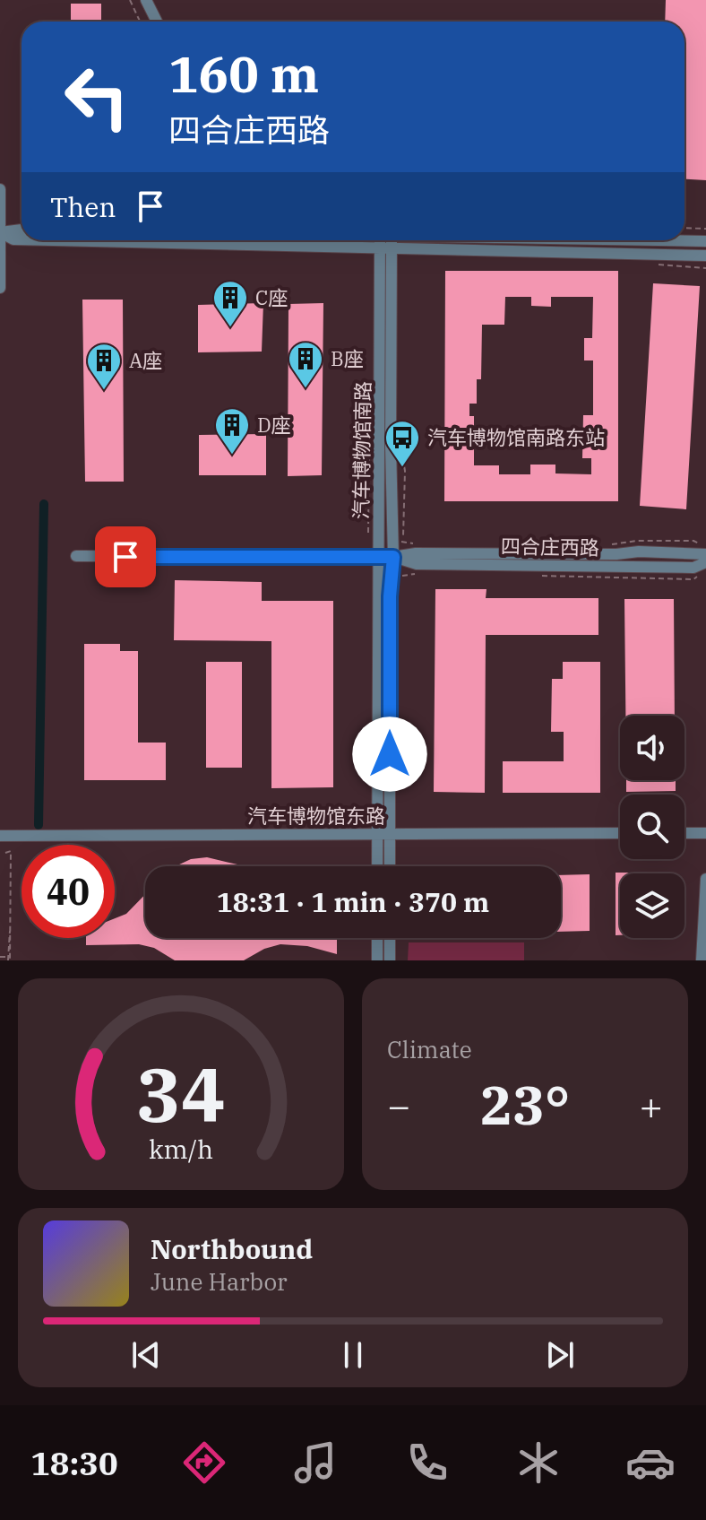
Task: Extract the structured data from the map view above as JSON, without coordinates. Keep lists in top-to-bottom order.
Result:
{
  "streets": {
    "street": ["汽车博物馆南路", "四合庄西路", "汽车博物馆东路"]
  },
  "crossings": [
    ["汽车博物馆南路", "四合庄西路"],
    ["汽车博物馆南路", "汽车博物馆东路"]
  ],
  "places": {
    "building": [
      "C座",
      "B座",
      "A座",
      "D座"
    ],
    "bus stop": ["汽车博物馆南路东站"]
  },
  "page": {
    "turn": ["160 m", "四合庄西路"],
    "then": "Then",
    "limit": "40",
    "trip": "18:31 · 1 min · 370 m",
    "tile": "Climate",
    "heat": ["−", "23°", "+"],
    "song": ["Northbound", "June Harbor"],
    "tabs": "18:30",
    "gauge": ["34", "km/h"]
  }
}
